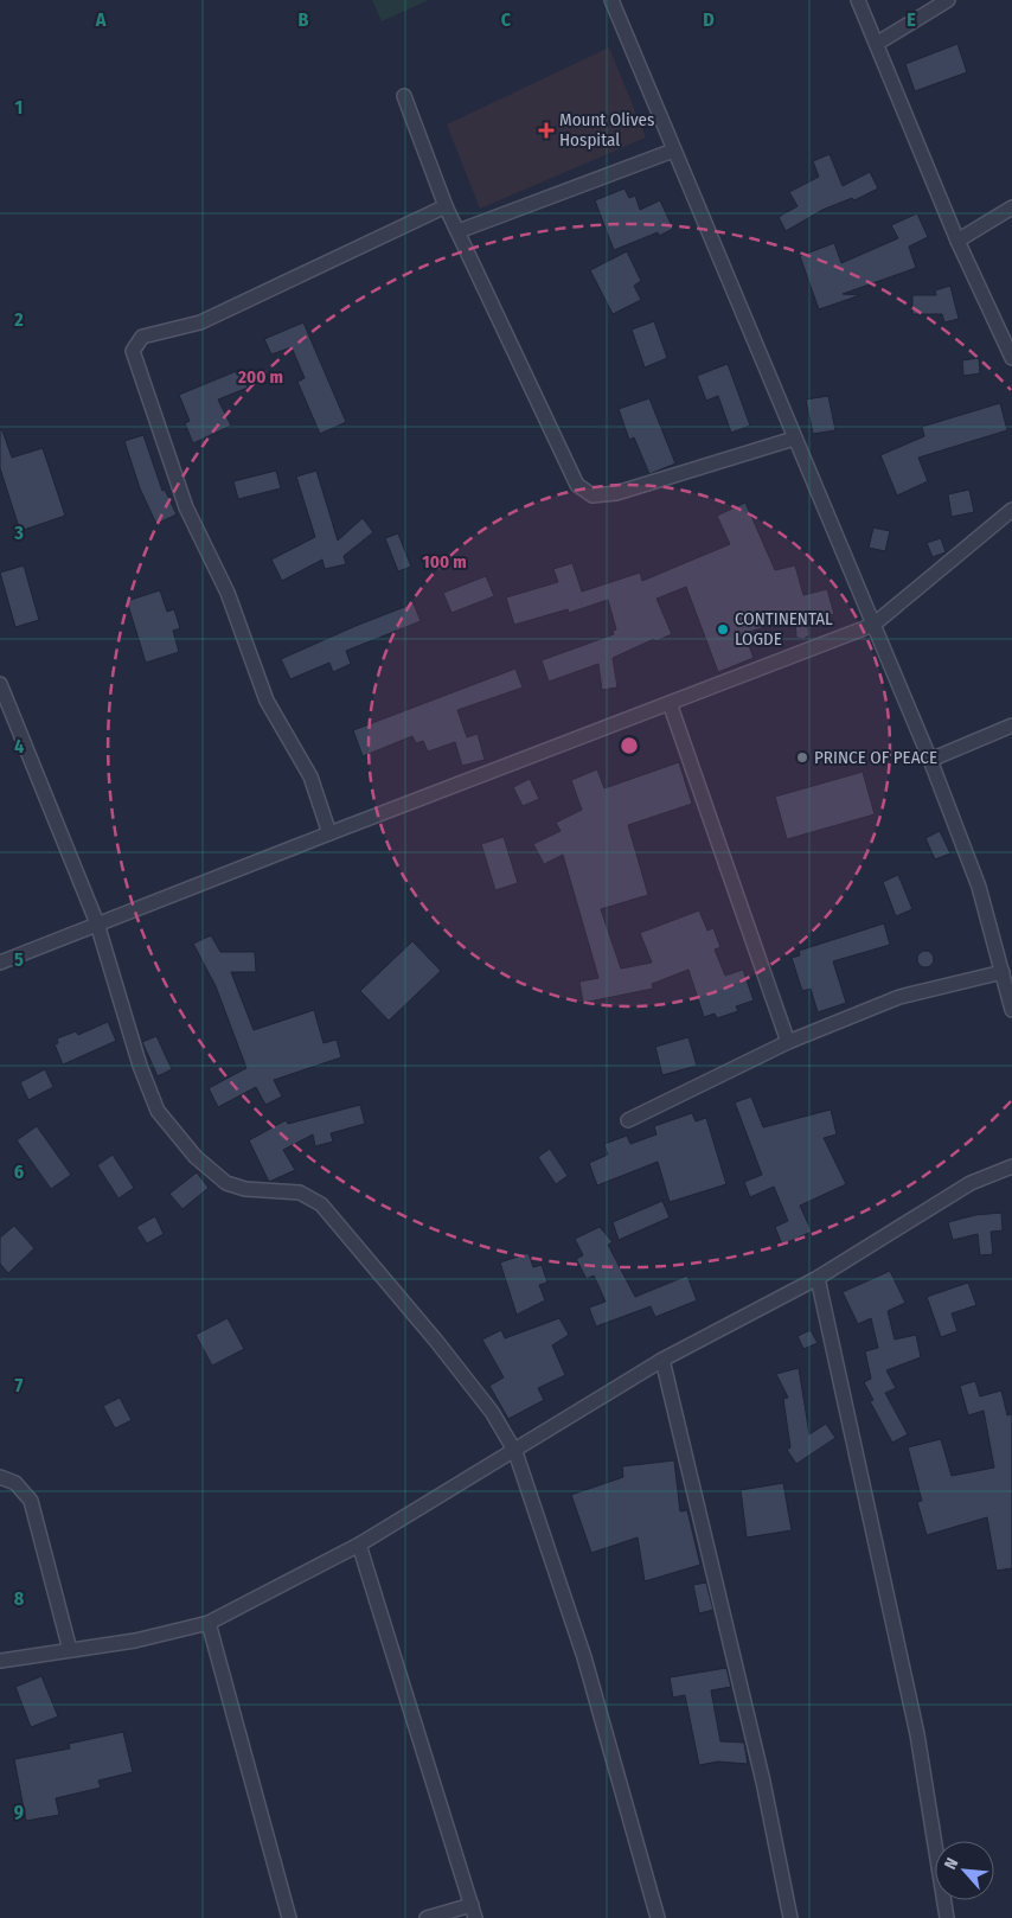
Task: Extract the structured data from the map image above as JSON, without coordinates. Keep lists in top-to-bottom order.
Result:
{
  "places": {
    "health": ["Mount Olives Hospital"],
    "other": ["CONTINENTAL LOGDE", "PRINCE OF PEACE"]
  },
  "north": "top left",
  "grid": {
    "columns": [
      "A",
      "B",
      "C",
      "D",
      "E"
    ],
    "rows": [
      "1",
      "2",
      "3",
      "4",
      "5",
      "6",
      "7",
      "8",
      "9"
    ]
  },
  "rings": ["200 m", "100 m"]
}
